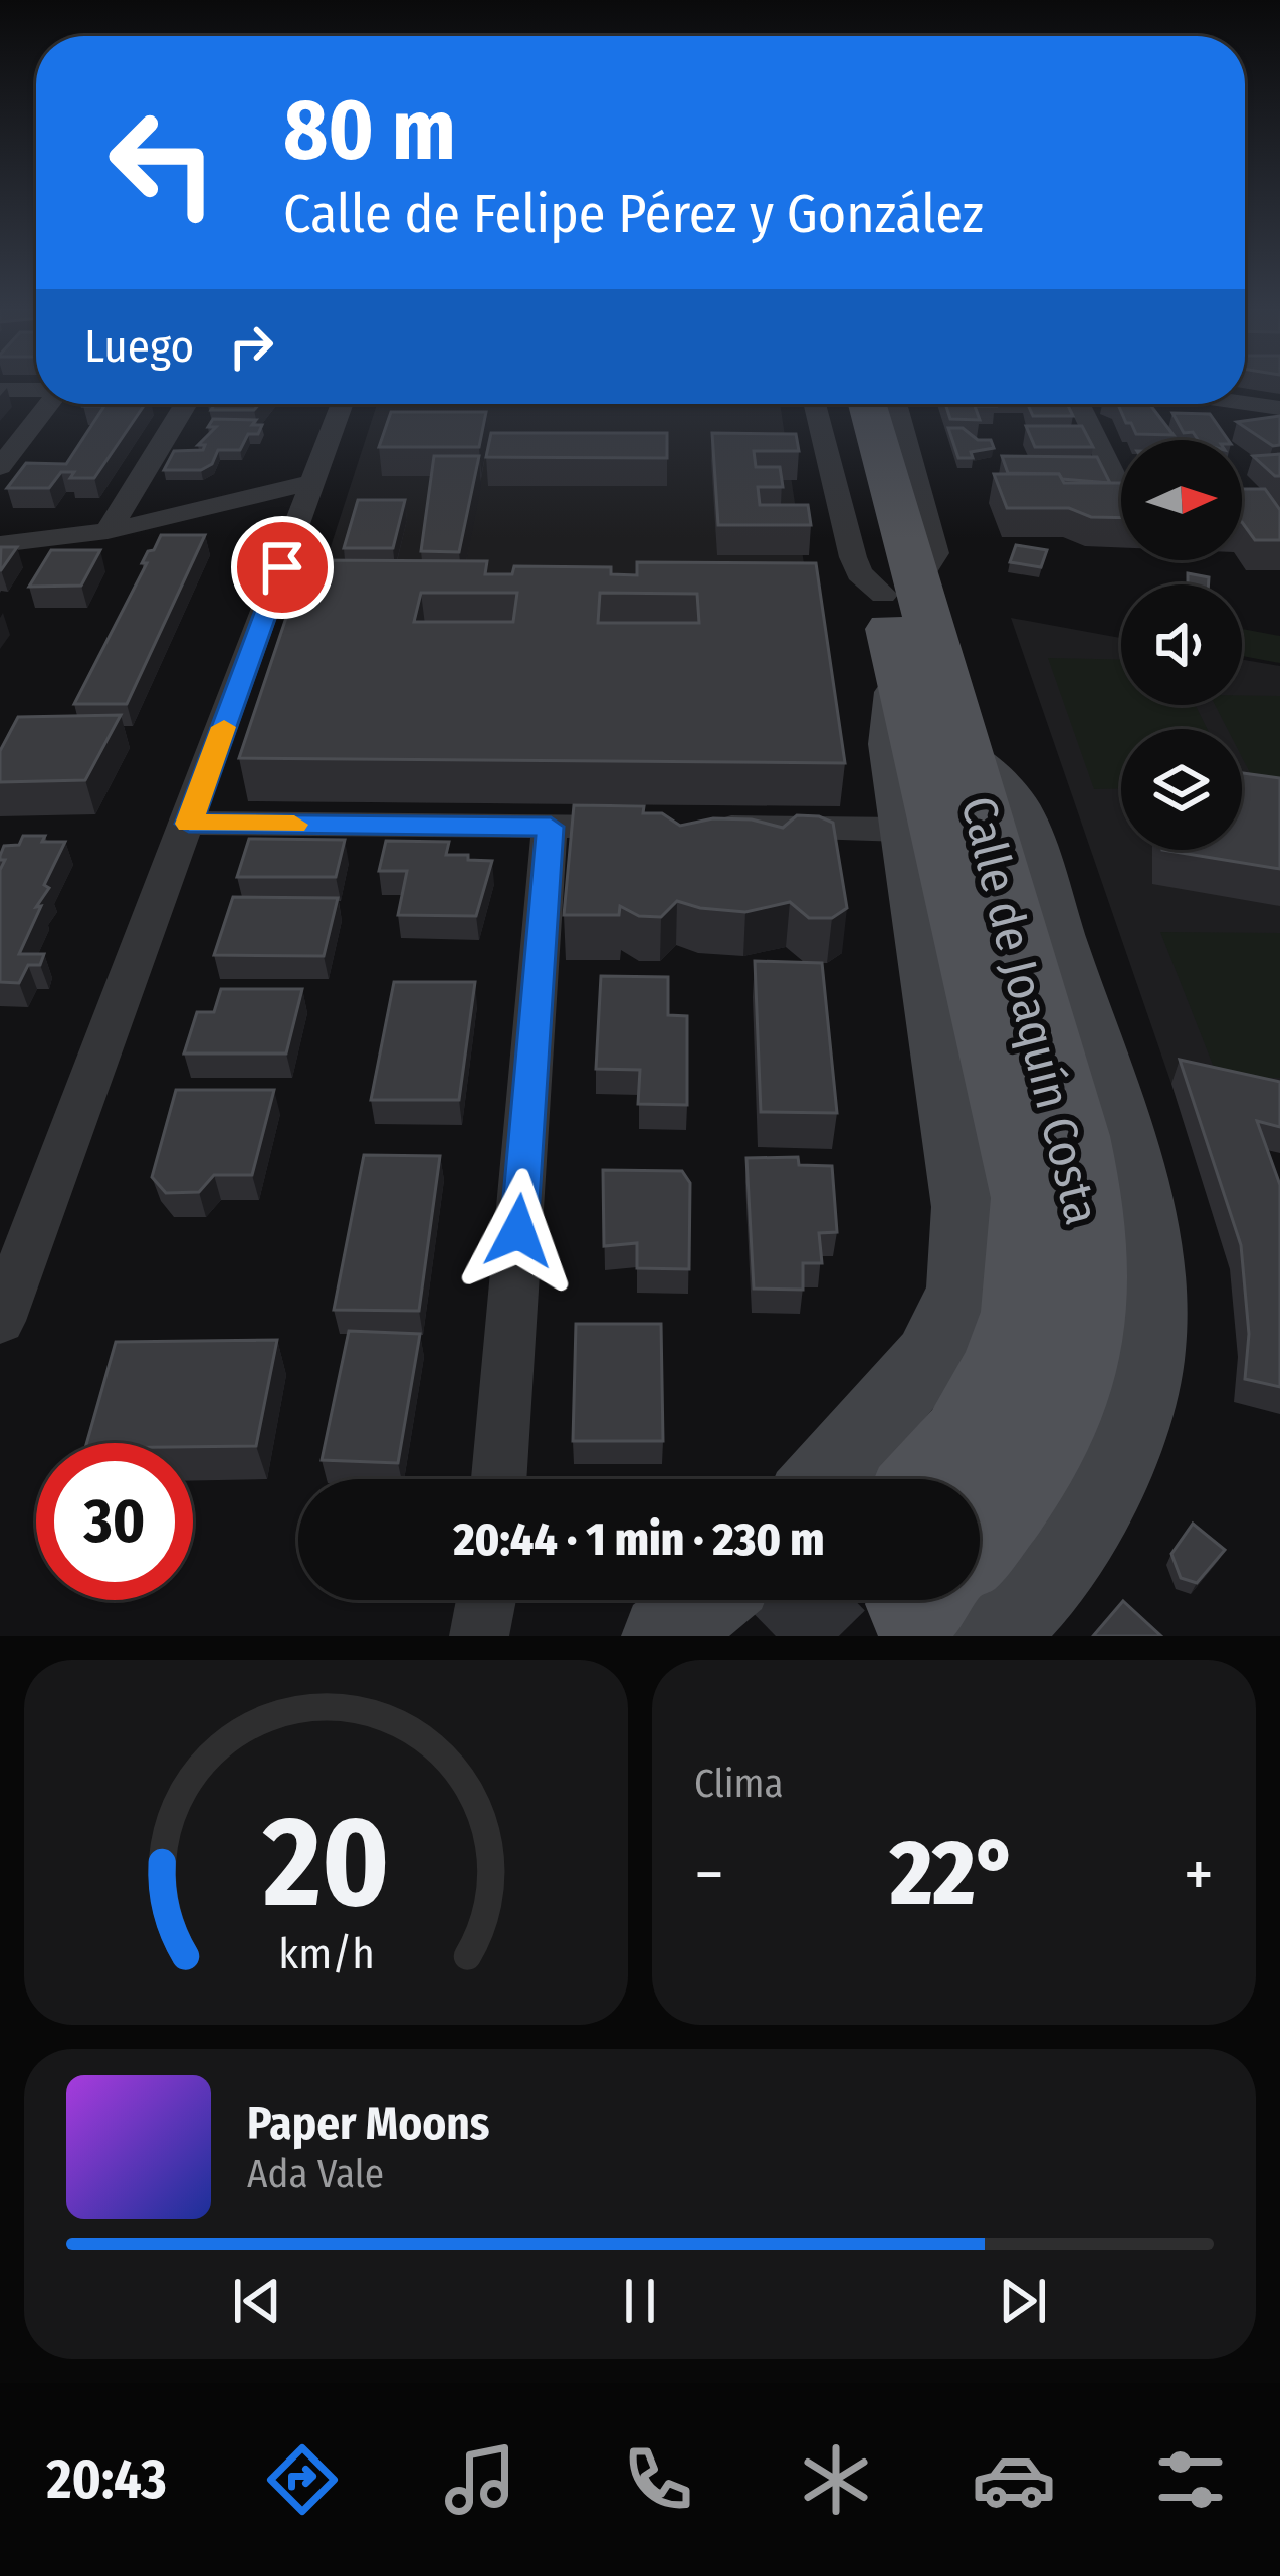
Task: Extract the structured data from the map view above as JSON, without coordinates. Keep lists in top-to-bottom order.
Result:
{
  "streets": {
    "main road": ["Calle de Joaquín Costa"]
  },
  "north": "right",
  "page": {
    "turn": ["80 m", "Calle de Felipe Pérez y González"],
    "then": "Luego",
    "limit": "30",
    "trip": "20:44 · 1 min · 230 m",
    "tile": "Clima",
    "heat": ["−", "22°", "+"],
    "song": ["Paper Moons", "Ada Vale"],
    "tabs": "20:43",
    "gauge": ["20", "km/h"]
  }
}
